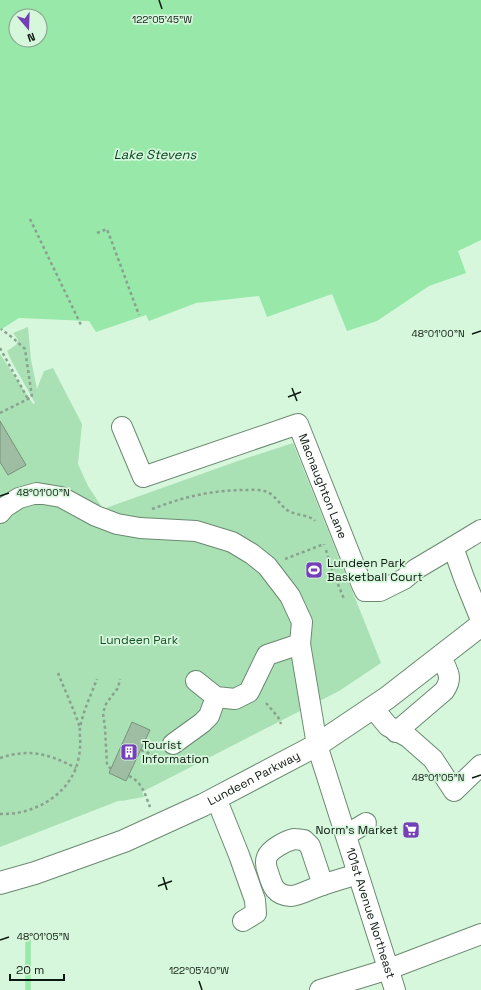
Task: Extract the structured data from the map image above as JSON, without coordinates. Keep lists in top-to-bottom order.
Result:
{
  "streets": {
    "main road": ["Lundeen Parkway"],
    "street": ["Macnaughton Lane", "101st Avenue Northeast"]
  },
  "crossings": [
    ["Lundeen Parkway", "101st Avenue Northeast"]
  ],
  "water": ["Lake Stevens"],
  "parks": ["Lundeen Park"],
  "places": {
    "sports": ["Lundeen Park Basketball Court"],
    "building": ["Tourist Information"],
    "supermarket": ["Norm's Market"]
  },
  "scale_bar": "20 m",
  "north": "bottom",
  "coordinates": [
    "122°05'45\"W",
    "48°01'00\"N",
    "48°01'05\"N",
    "122°05'40\"W"
  ]
}
